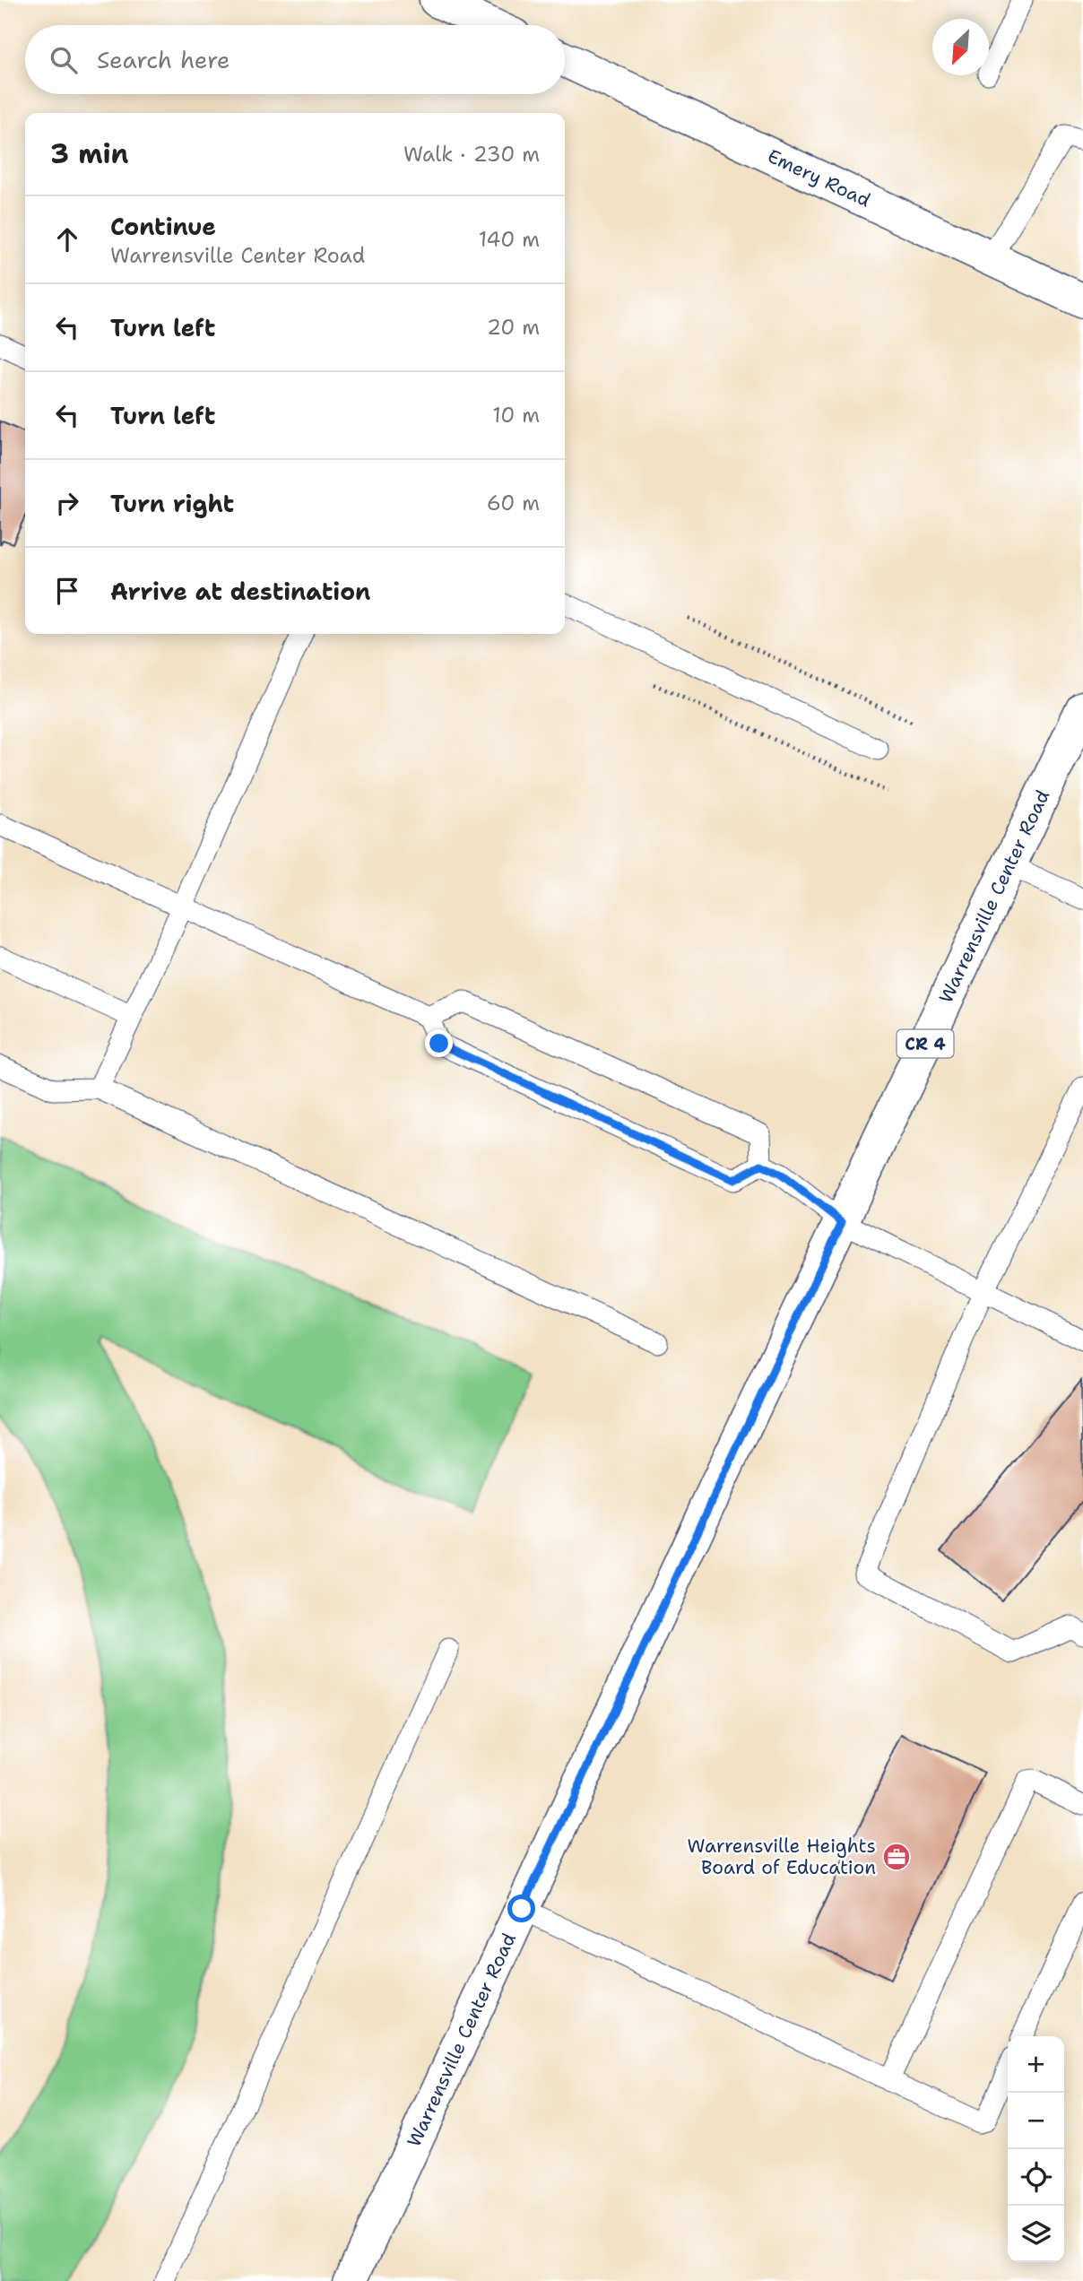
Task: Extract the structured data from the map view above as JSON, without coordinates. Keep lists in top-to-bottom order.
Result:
{
  "streets": {
    "main road": ["Emery Road", "Warrensville Center Road", "CR 4"]
  },
  "places": {
    "office": ["Warrensville Heights Board of Education"]
  },
  "north": "bottom left",
  "page": {
    "search": "Search here",
    "heading": ["3 min", "Walk · 230 m"],
    "list": [
      ["Continue", "Warrensville Center Road", "140 m"],
      ["Turn left", "20 m"],
      ["Turn left", "10 m"],
      ["Turn right", "60 m"],
      "Arrive at destination"
    ],
    "map_buttons": ["+", "−"]
  }
}
